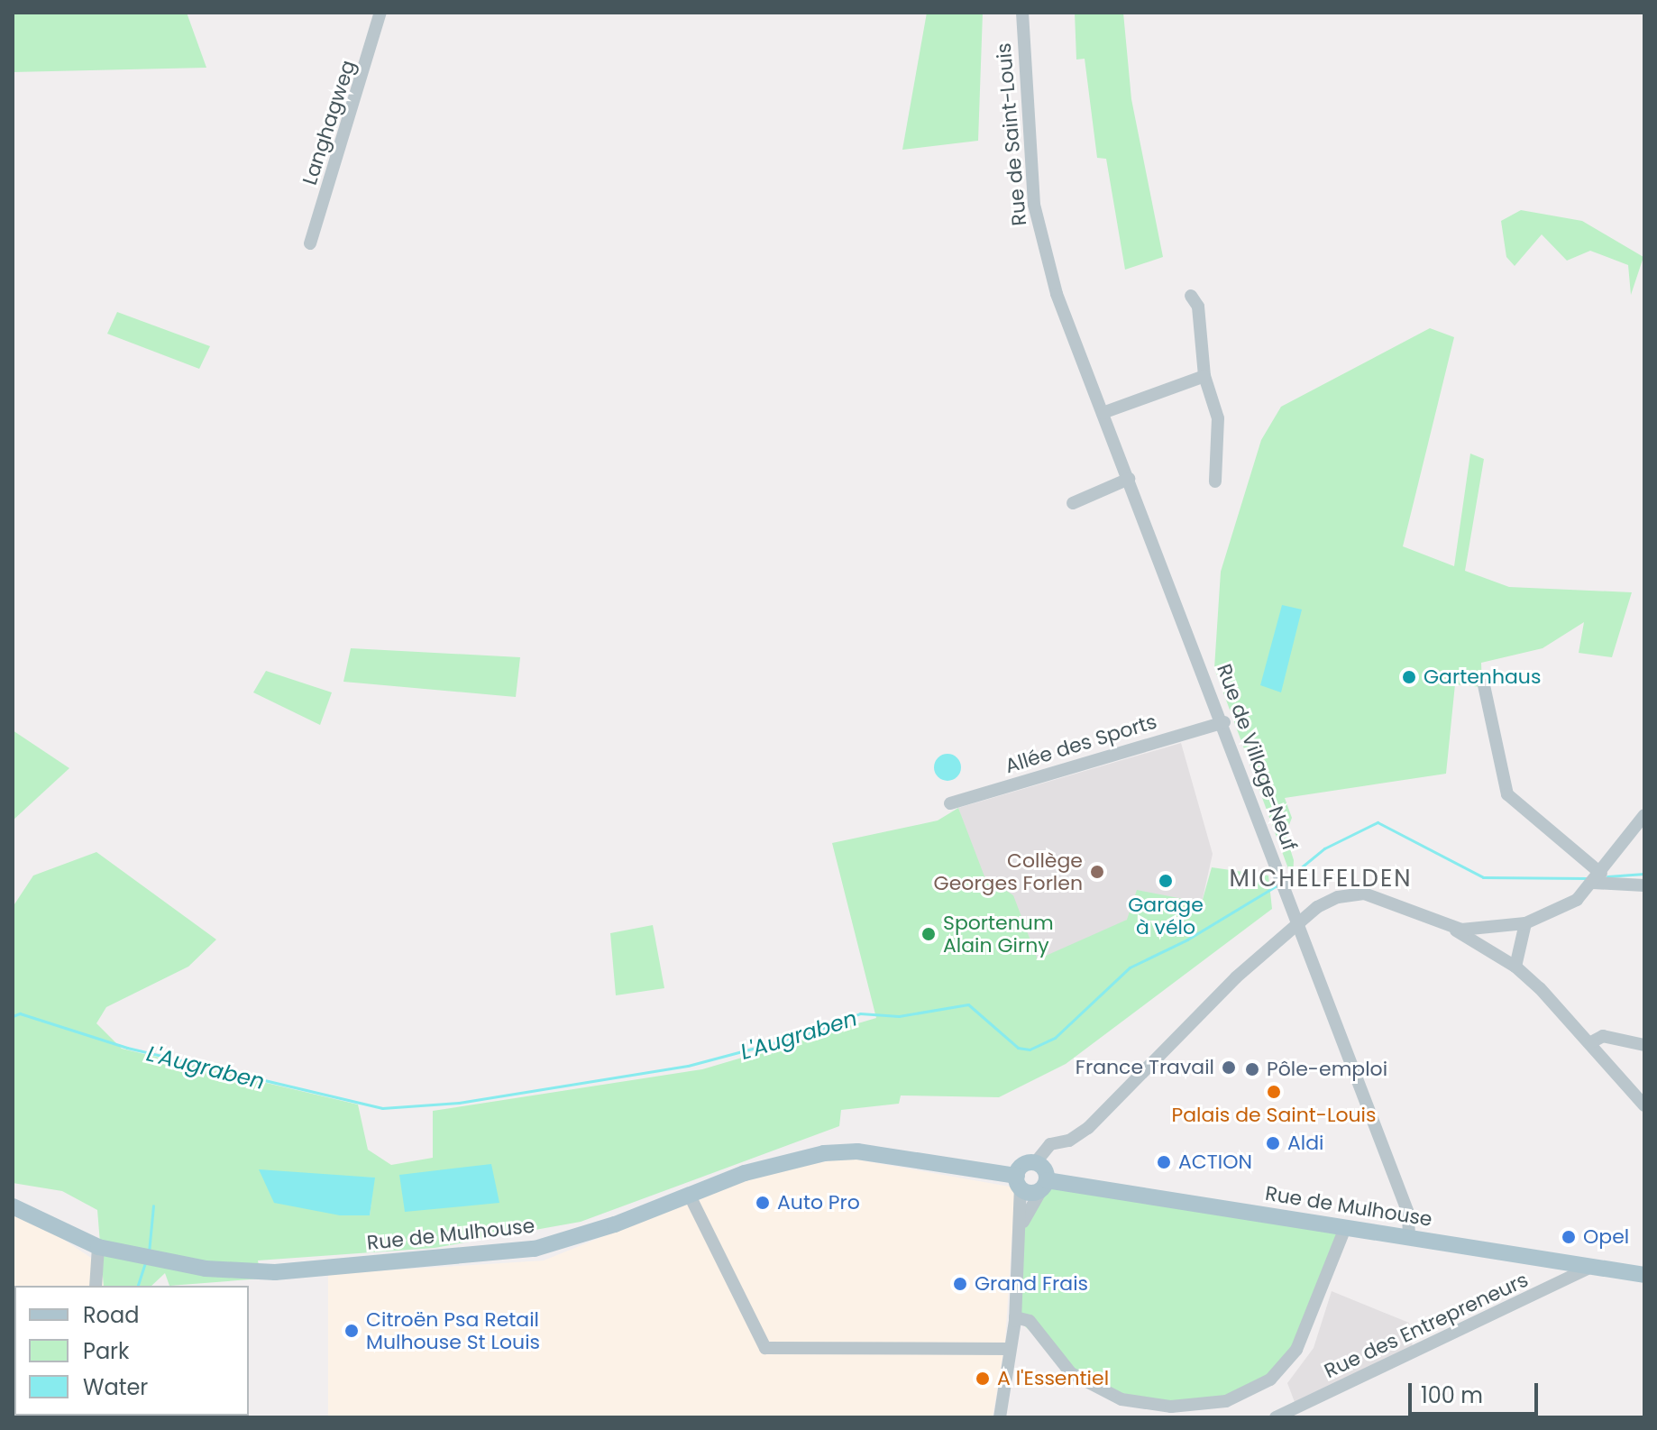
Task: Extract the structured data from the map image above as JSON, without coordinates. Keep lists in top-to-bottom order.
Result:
{
  "streets": {
    "main road": ["Rue de Mulhouse"],
    "street": [
      "Langhagweg",
      "Rue de Saint-Louis",
      "Allée des Sports",
      "Rue de Village-Neuf",
      "Rue des Entrepreneurs"
    ]
  },
  "crossings": [
    ["Rue de Saint-Louis", "Rue de Village-Neuf"],
    ["Allée des Sports", "Rue de Village-Neuf"],
    ["Rue de Village-Neuf", "Rue de Mulhouse"],
    ["Rue de Mulhouse", "Rue des Entrepreneurs"]
  ],
  "districts": ["MICHELFELDEN"],
  "water": ["L'Augraben"],
  "places": [
    "Gartenhaus",
    "Collège Georges Forlen",
    "Garage à vélo",
    "Sportenum Alain Girny",
    "France Travail",
    "Pôle-emploi",
    "Palais de Saint-Louis",
    "Aldi",
    "ACTION",
    "Auto Pro",
    "Opel",
    "Grand Frais",
    "Citroën Psa Retail Mulhouse St Louis",
    "A l'Essentiel"
  ],
  "legend": ["Road", "Park", "Water"],
  "scale_bar": "100 m"
}
